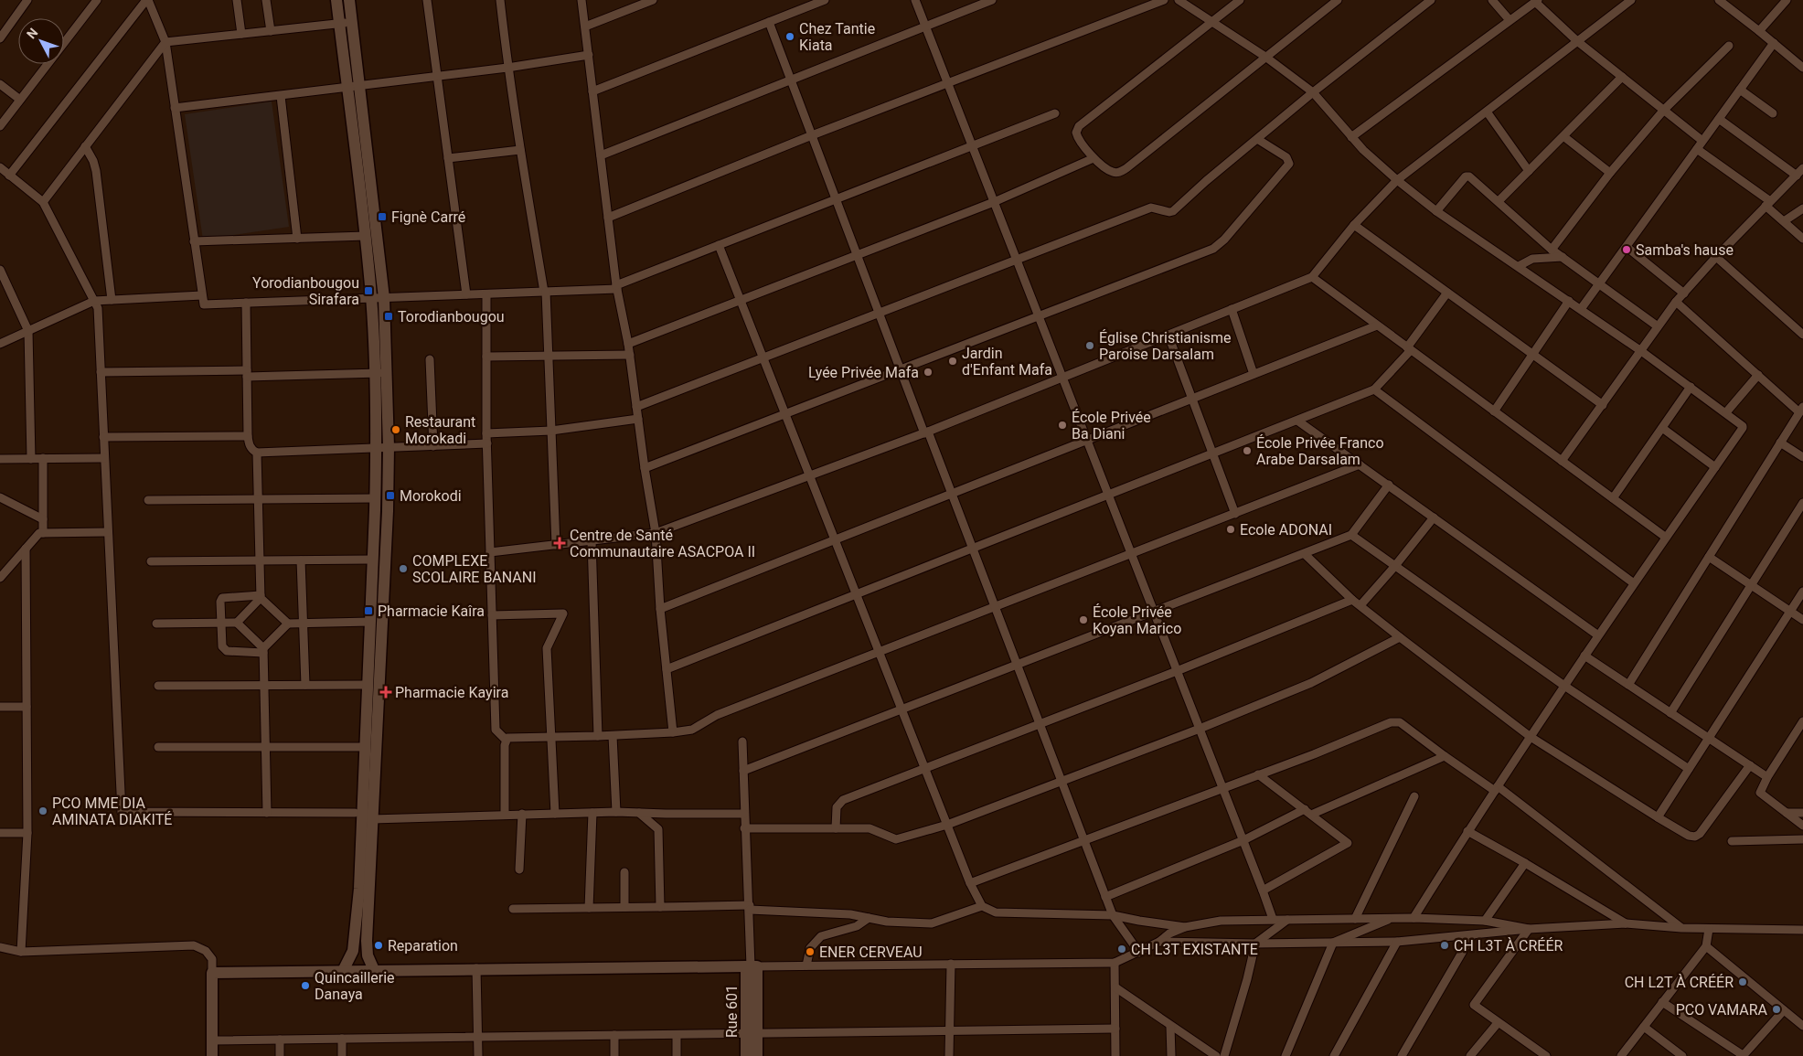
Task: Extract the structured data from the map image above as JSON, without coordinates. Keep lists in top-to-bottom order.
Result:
{
  "streets": {
    "street": ["Rue 601"]
  },
  "places": {
    "other": [
      "Chez Tantie Kiata",
      "Samba's hause",
      "Église Christianisme Paroise Darsalam",
      "Jardin d'Enfant Mafa",
      "Lyée Privée Mafa",
      "École Privée Ba Diani",
      "Restaurant Morokadi",
      "École Privée Franco Arabe Darsalam",
      "Ecole ADONAI",
      "COMPLEXE SCOLAIRE BANANI",
      "École Privée Koyan Marico",
      "PCO MME DIA AMINATA DIAKITÉ",
      "Reparation",
      "CH L3T À CRÉÉR",
      "CH L3T EXISTANTE",
      "ENER CERVEAU",
      "CH L2T À CRÉÉR",
      "Quincaillerie Danaya",
      "PCO VAMARA"
    ],
    "transit": [
      "Fignè Carré",
      "Yorodianbougou Sirafara",
      "Torodianbougou",
      "Morokodi",
      "Pharmacie Kaîra"
    ],
    "health": ["Centre de Santé Communautaire ASACPOA II", "Pharmacie Kayira"]
  },
  "north": "top left"
}
